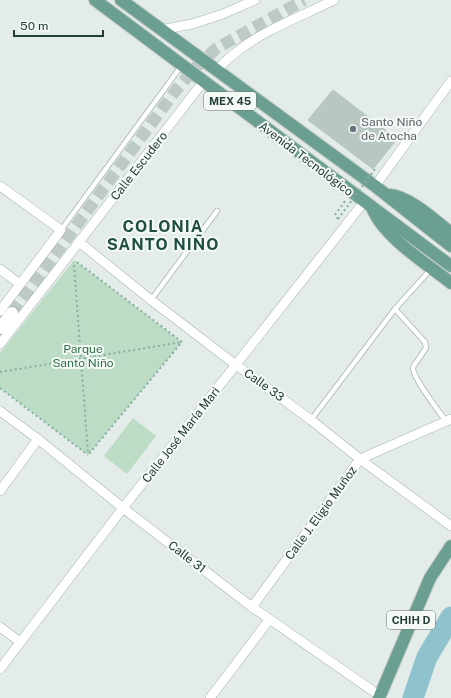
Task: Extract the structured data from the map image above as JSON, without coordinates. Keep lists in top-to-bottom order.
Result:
{
  "streets": {
    "main road": ["MEX 45", "Avenida Tecnológico", "CHIH D"],
    "street": [
      "Calle Escudero",
      "Calle 33",
      "Calle José María Mari",
      "Calle J. Eligio Muñoz",
      "Calle 31"
    ]
  },
  "crossings": [
    ["MEX 45", "Avenida Tecnológico"],
    ["MEX 45", "Calle José María Mari"],
    ["Avenida Tecnológico", "Calle Escudero"],
    ["Avenida Tecnológico", "Calle José María Mari"],
    ["Calle Escudero", "Calle 33"],
    ["Calle 33", "Calle José María Mari"],
    ["Calle 33", "Calle J. Eligio Muñoz"],
    ["Calle José María Mari", "Calle 31"],
    ["Calle J. Eligio Muñoz", "Calle 31"],
    ["Calle 31", "CHIH D"]
  ],
  "districts": ["COLONIA SANTO NIÑO"],
  "parks": ["Parque Santo Niño"],
  "places": ["Santo Niño de Atocha"],
  "scale_bar": "50 m"
}
